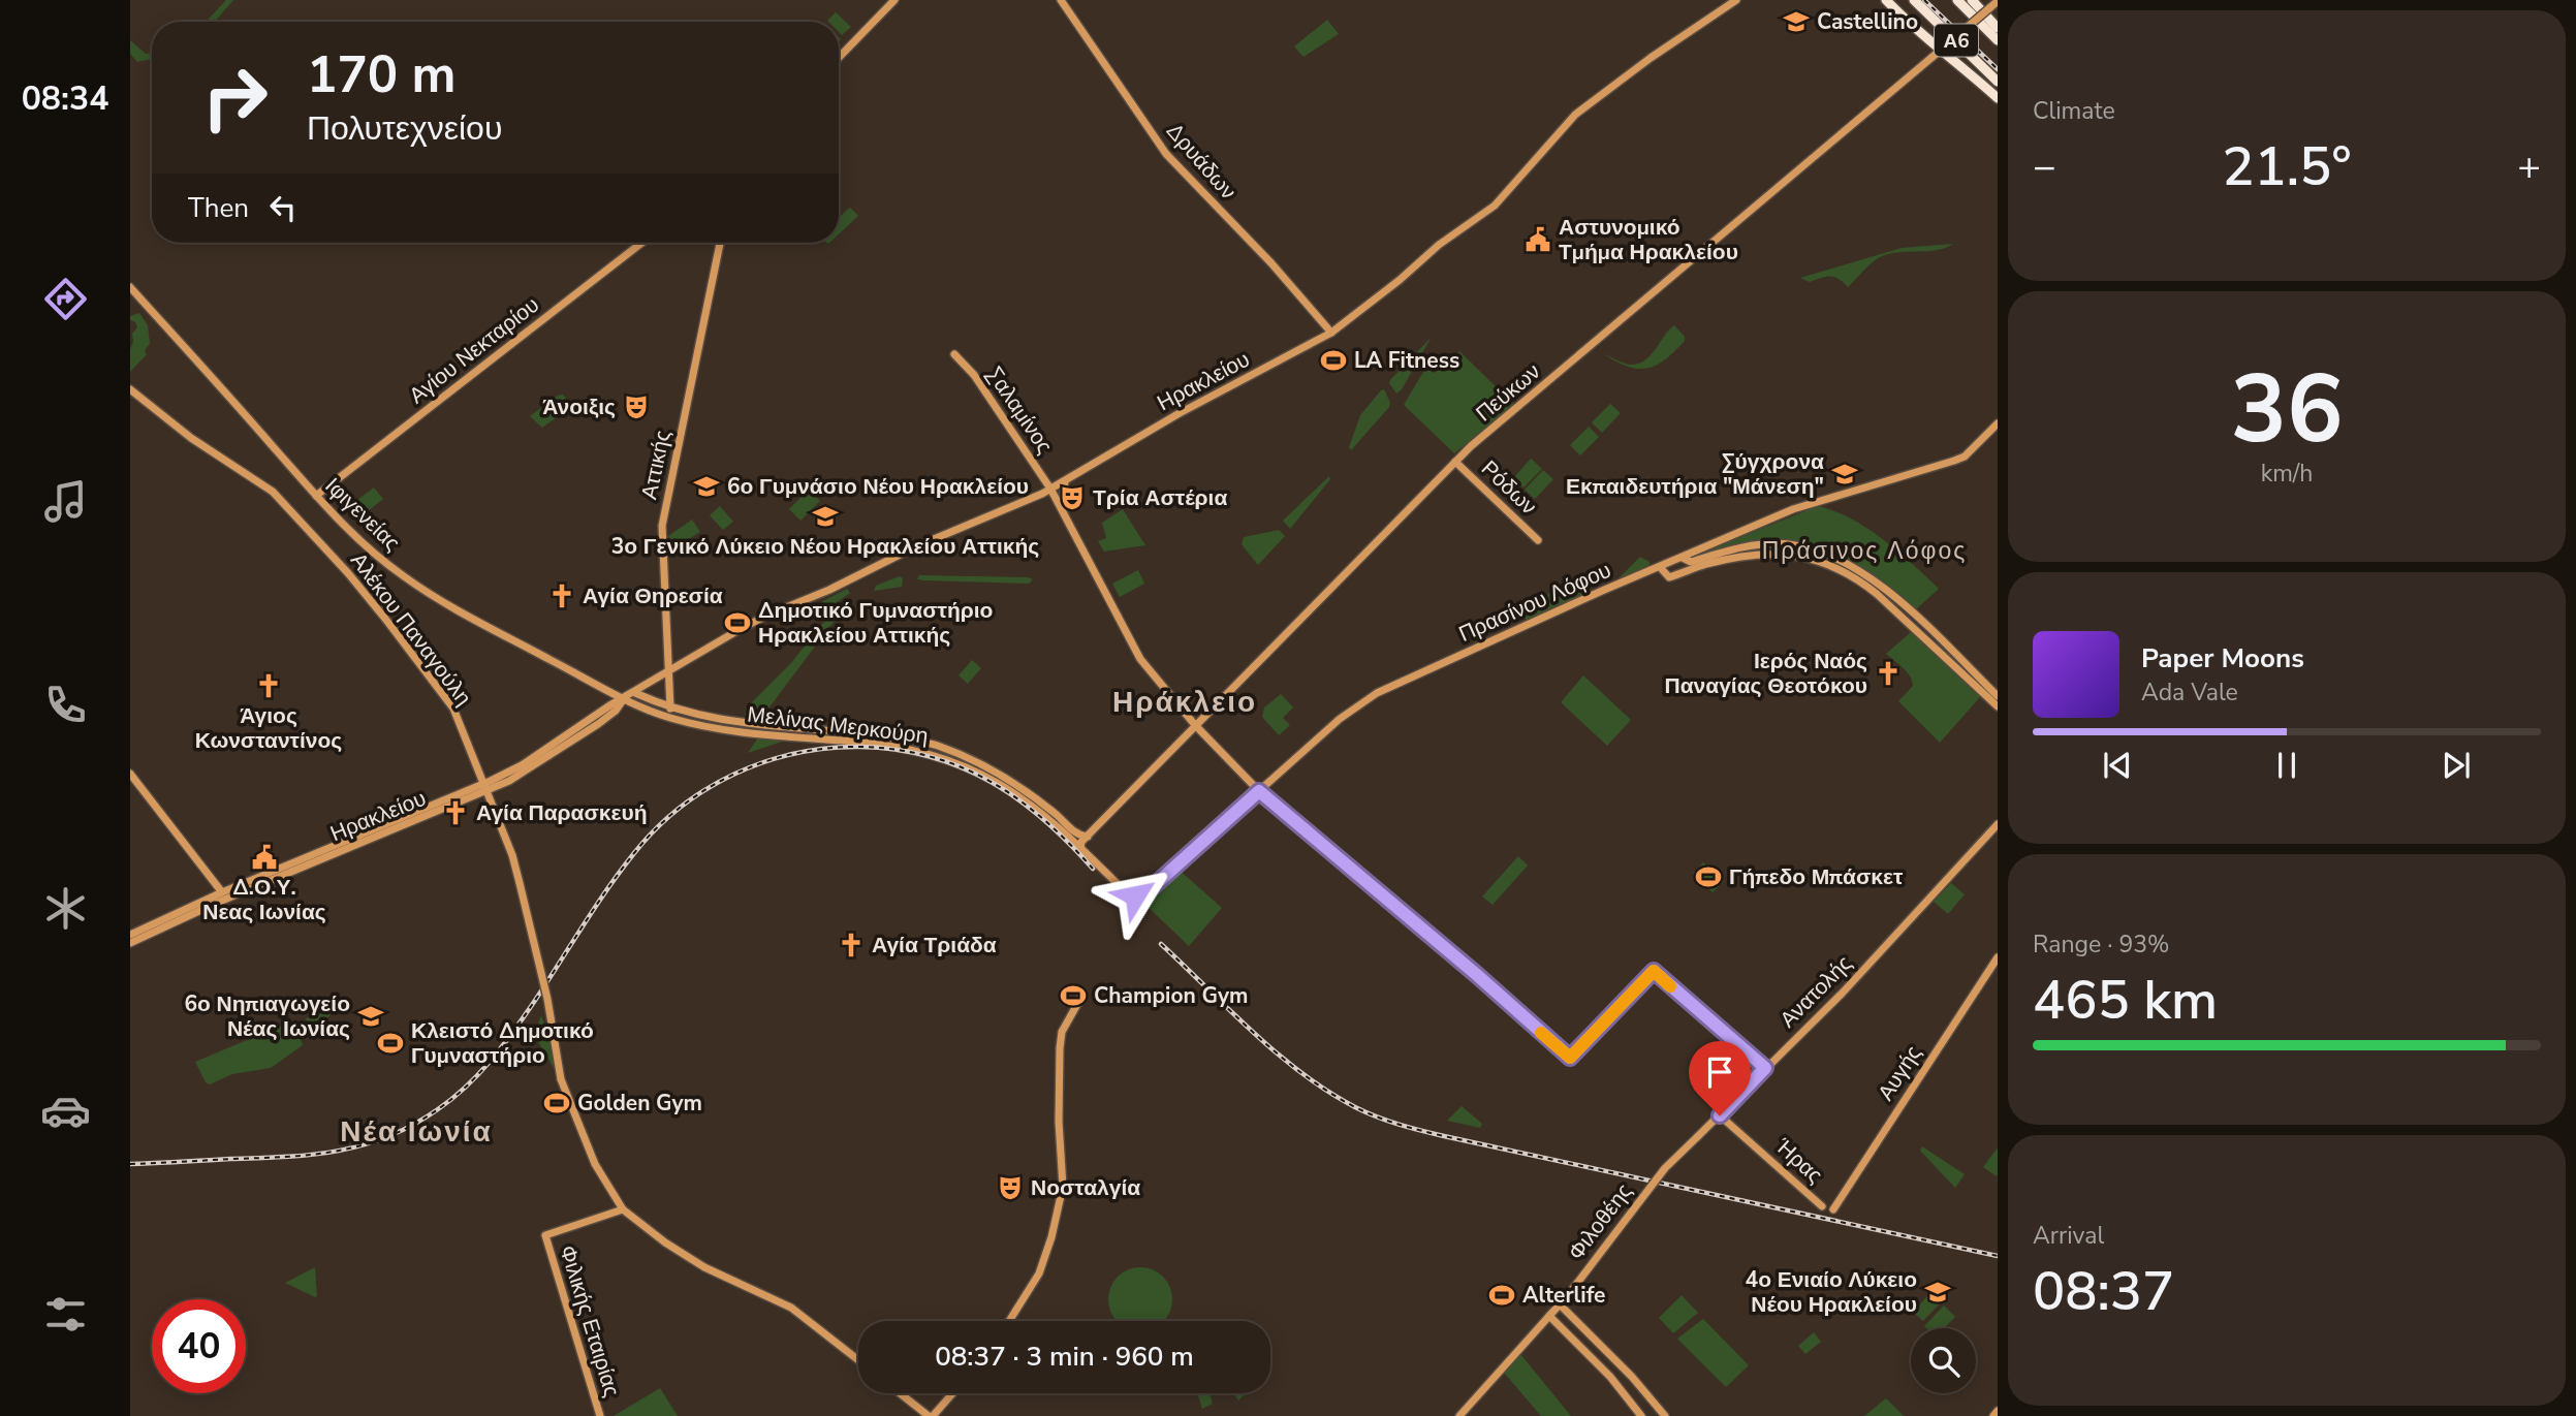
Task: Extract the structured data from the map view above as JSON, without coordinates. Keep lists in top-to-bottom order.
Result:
{
  "streets": {
    "highway": ["Α6"],
    "street": [
      "Δρυάδων",
      "Αγίου Νεκταρίου",
      "Ηρακλείου",
      "Πεύκων",
      "Σαλαμίνος",
      "Αττικής",
      "Ρόδων",
      "Ιφιγενείας",
      "Πρασίνου Λόφου",
      "Αλέκου Παναγούλη",
      "Μελίνας Μερκούρη",
      "Ανατολής",
      "Αυγής",
      "Ήρας",
      "Φιλοθέης",
      "Φιλικής Εταιρίας"
    ]
  },
  "crossings": [
    ["Δρυάδων", "Ηρακλείου"],
    ["Αγίου Νεκταρίου", "Ιφιγενείας"],
    ["Ηρακλείου", "Σαλαμίνος"],
    ["Ηρακλείου", "Αττικής"],
    ["Ηρακλείου", "Ιφιγενείας"],
    ["Ηρακλείου", "Αλέκου Παναγούλη"],
    ["Ηρακλείου", "Μελίνας Μερκούρη"],
    ["Πεύκων", "Σαλαμίνος"],
    ["Πεύκων", "Ρόδων"],
    ["Πεύκων", "Μελίνας Μερκούρη"],
    ["Σαλαμίνος", "Πρασίνου Λόφου"],
    ["Σαλαμίνος", "Ανατολής"],
    ["Αττικής", "Μελίνας Μερκούρη"],
    ["Ιφιγενείας", "Μελίνας Μερκούρη"],
    ["Πρασίνου Λόφου", "Μελίνας Μερκούρη"],
    ["Ανατολής", "Ήρας"],
    ["Ανατολής", "Φιλοθέης"]
  ],
  "districts": ["Πράσινος Λόφος", "Ηράκλειο", "Νέα Ιωνία"],
  "places": {
    "school or university": [
      "Castellino",
      "Σύγχρονα Εκπαιδευτήρια \"Μάνεση\"",
      "6ο Γυμνάσιο Νέου Ηρακλείου",
      "3ο Γενικό Λύκειο Νέου Ηρακλείου Αττικής",
      "6ο Νηπιαγωγείο Νέας Ιωνίας",
      "4ο Ενιαίο Λύκειο Νέου Ηρακλείου"
    ],
    "public building": ["Αστυνομικό Τμήμα Ηρακλείου", "Δ.Ο.Υ. Νεας Ιωνίας"],
    "sports": [
      "LA Fitness",
      "Δημοτικό Γυμναστήριο Ηρακλείου Αττικής",
      "Γήπεδο Μπάσκετ",
      "Champion Gym",
      "Κλειστό Δημοτικό Γυμναστήριο",
      "Golden Gym",
      "Alterlife"
    ],
    "theatre": ["Άνοιξις", "Τρία Αστέρια", "Νοσταλγία"],
    "church": [
      "Αγία Θηρεσία",
      "Ιερός Ναός Παναγίας Θεοτόκου",
      "Άγιος Κωνσταντίνος",
      "Αγία Παρασκευή",
      "Αγία Τριάδα"
    ]
  },
  "page": {
    "tabs": "08:34",
    "tile": [
      "Climate",
      ["36", "km/h"],
      ["Range · 93%", "465 km"],
      ["Arrival", "08:37"]
    ],
    "turn": ["170 m", "Πολυτεχνείου"],
    "heat": ["−", "21.5°", "+"],
    "then": "Then",
    "song": ["Paper Moons", "Ada Vale"],
    "limit": "40",
    "trip": "08:37 · 3 min · 960 m"
  }
}
